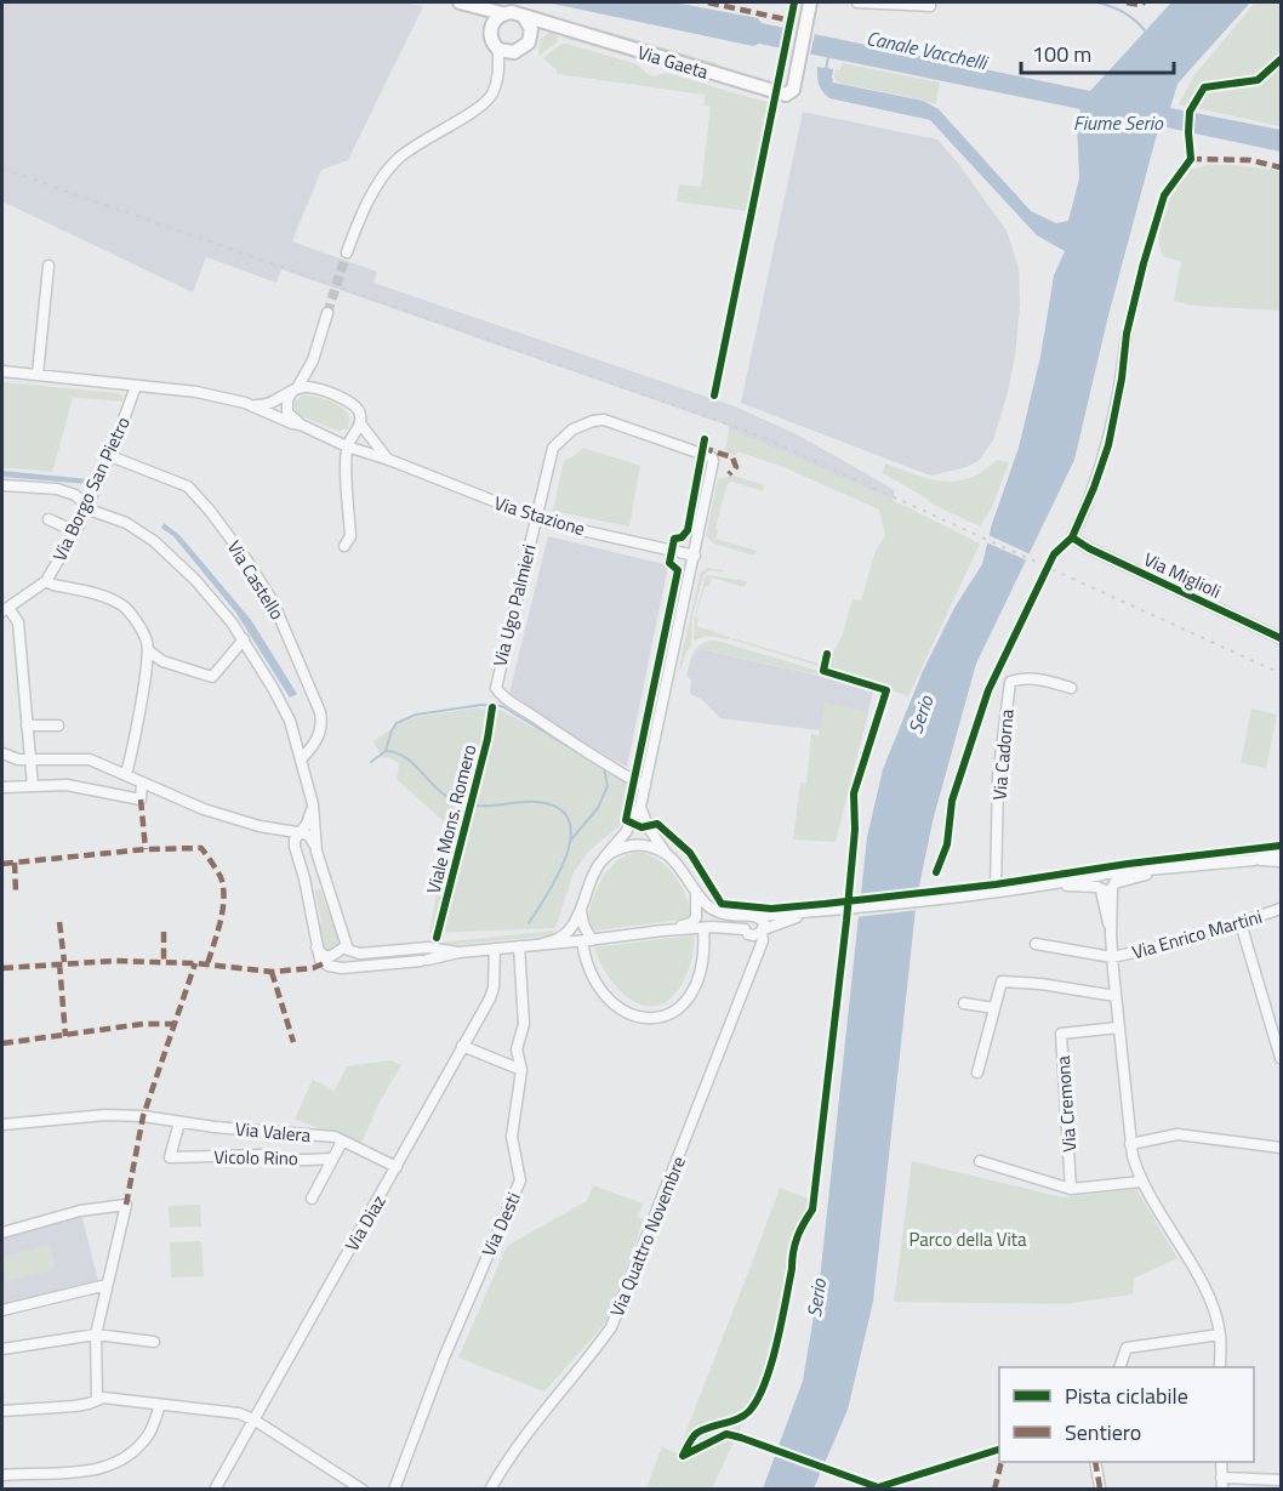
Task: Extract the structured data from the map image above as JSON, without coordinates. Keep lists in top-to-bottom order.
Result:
{
  "streets": {
    "main road": ["Via Gaeta"],
    "street": [
      "Via Borgo San Pietro",
      "Via Stazione",
      "Via Miglioli",
      "Via Castello",
      "Via Ugo Palmieri",
      "Via Cadorna",
      "Via Enrico Martini",
      "Via Cremona",
      "Via Valera",
      "Vicolo Rino",
      "Via Diaz",
      "Via Desti",
      "Via Quattro Novembre"
    ],
    "cycle path": ["Viale Mons. Romero"]
  },
  "crossings": [
    ["Via Borgo San Pietro", "Via Stazione"],
    ["Via Borgo San Pietro", "Via Castello"],
    ["Via Stazione", "Via Ugo Palmieri"],
    ["Via Valera", "Vicolo Rino"],
    ["Via Valera", "Via Diaz"]
  ],
  "water": ["Canale Vacchelli", "Fiume Serio", "Serio"],
  "parks": ["Parco della Vita"],
  "legend": ["Pista ciclabile", "Sentiero"],
  "scale_bar": "100 m"
}
